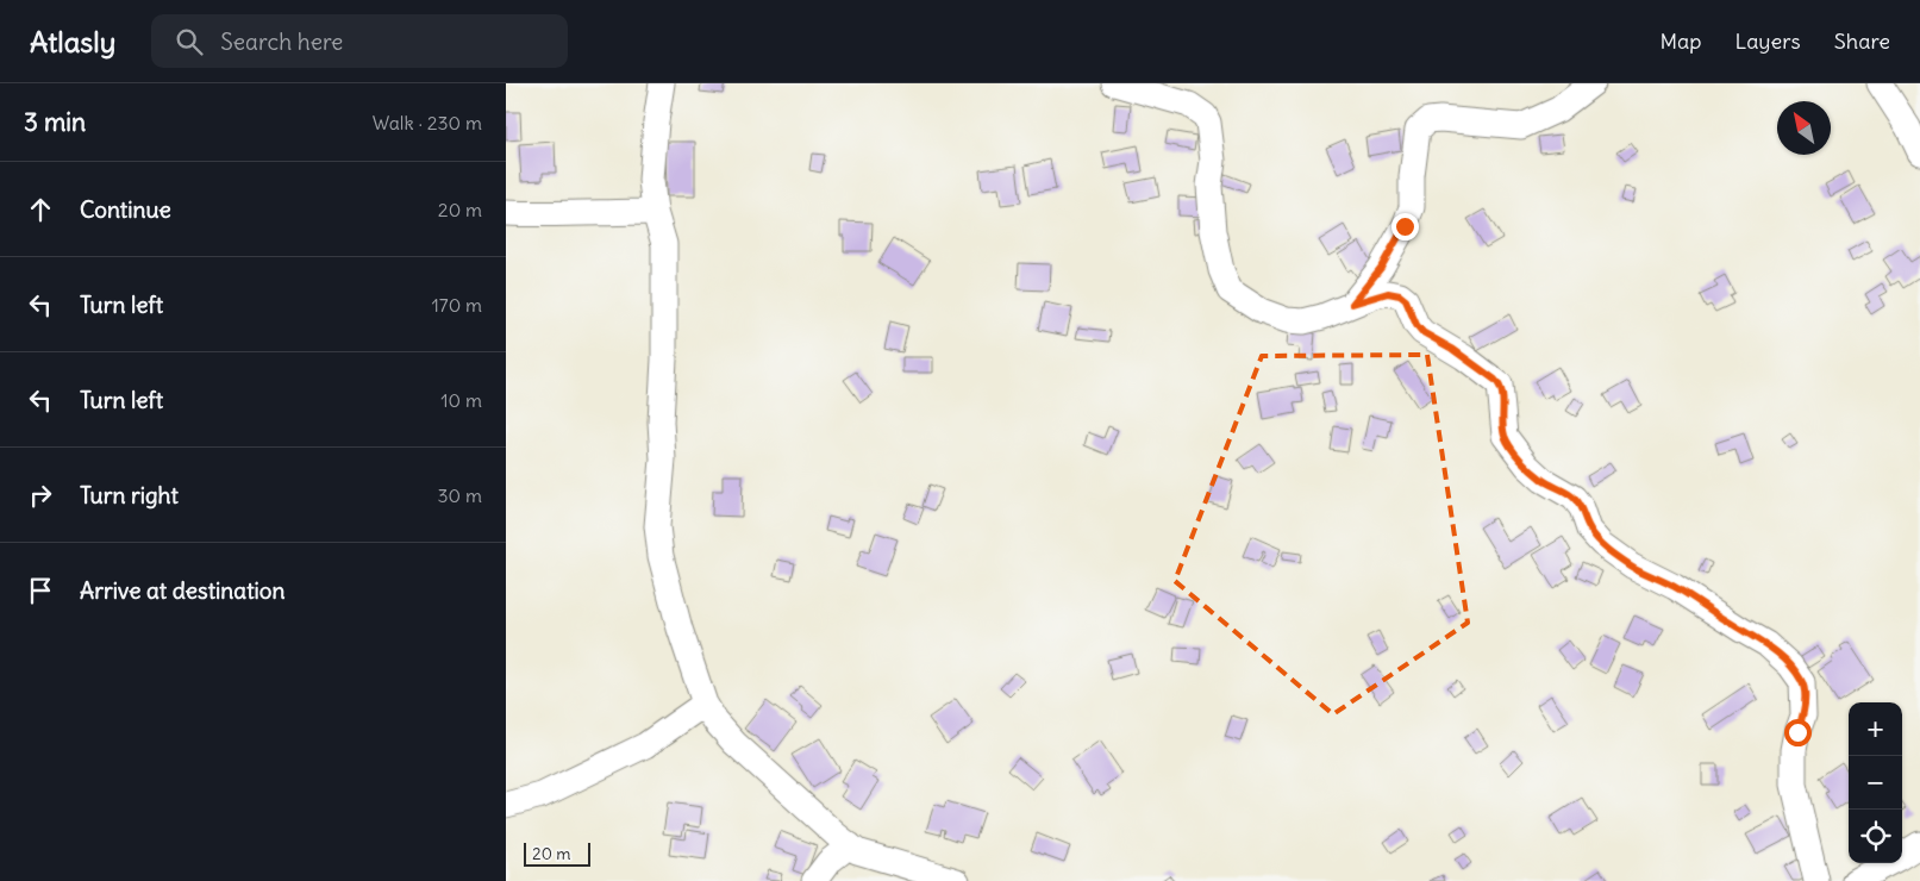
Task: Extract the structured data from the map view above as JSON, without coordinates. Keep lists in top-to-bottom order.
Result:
{
  "scale_bar": "20 m",
  "north": "top left",
  "page": {
    "header": "Atlasly",
    "search": "Search here",
    "nav": ["Map", "Layers", "Share"],
    "heading": ["3 min", "Walk · 230 m"],
    "list": [
      ["Continue", "20 m"],
      ["Turn left", "170 m"],
      ["Turn left", "10 m"],
      ["Turn right", "30 m"],
      "Arrive at destination"
    ],
    "map_buttons": ["+", "−"],
    "scale": "20 m"
  }
}
